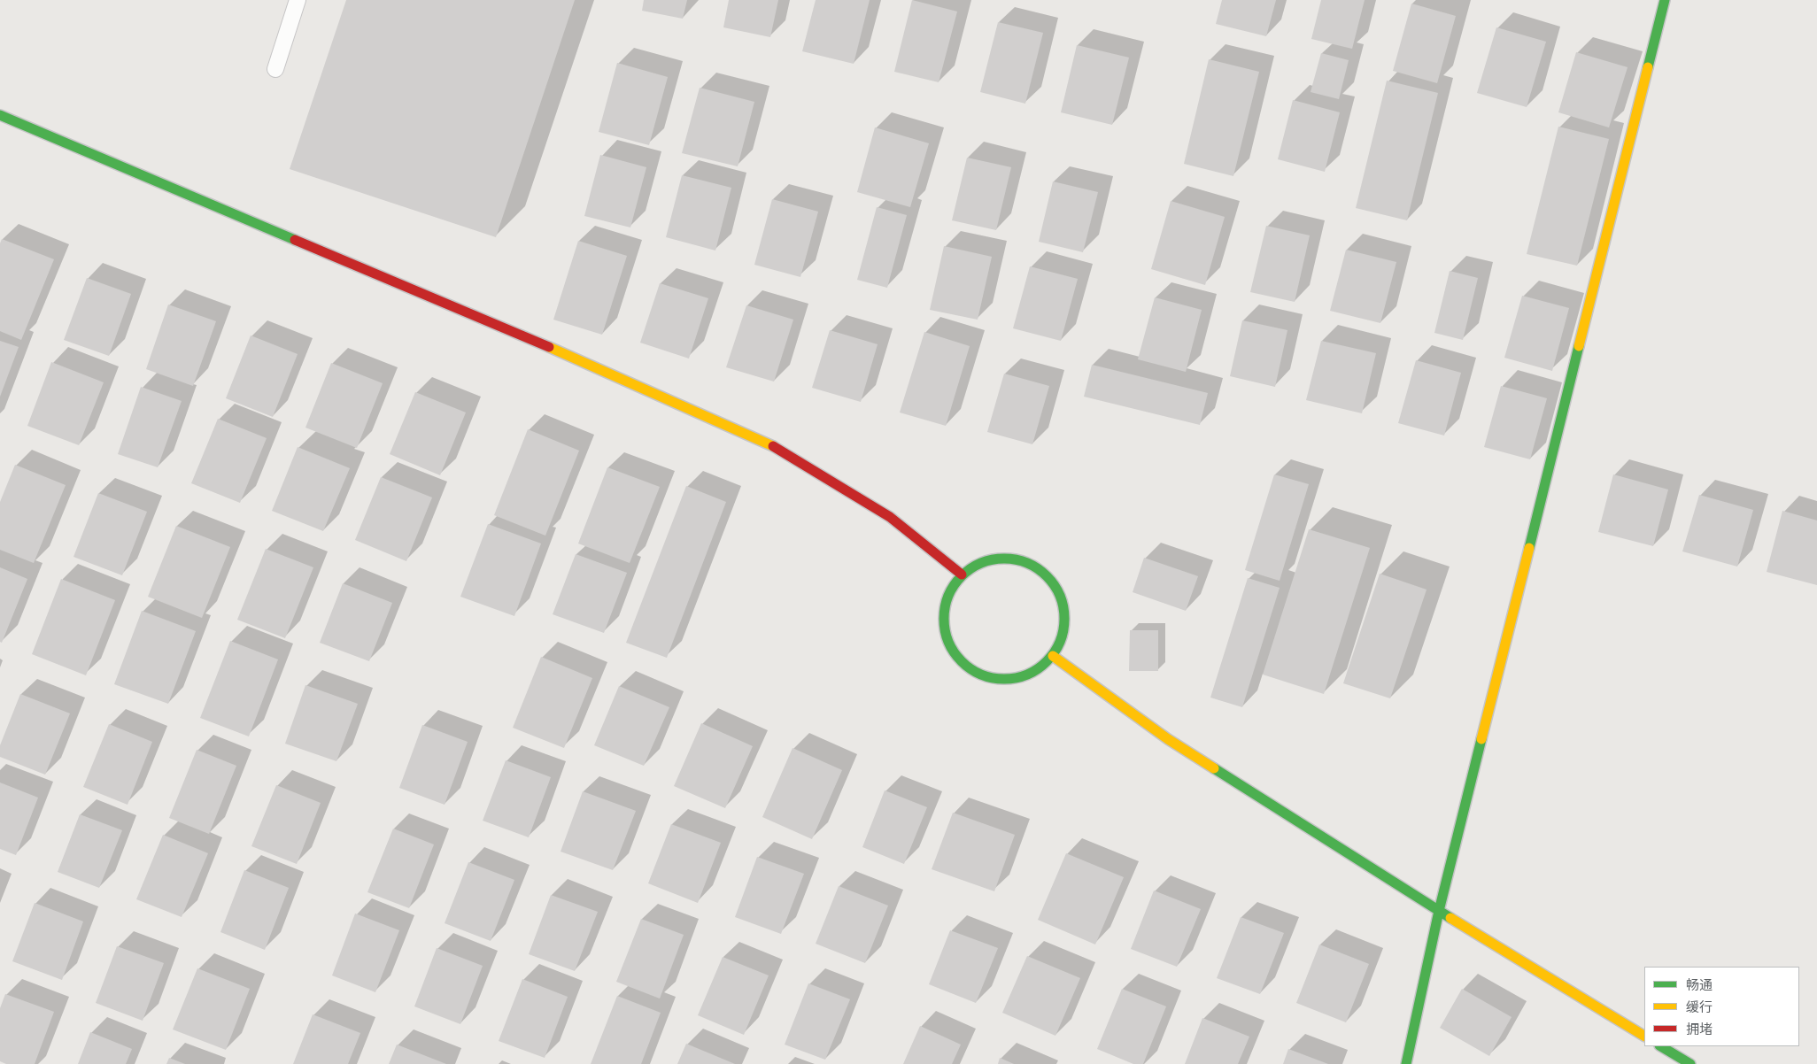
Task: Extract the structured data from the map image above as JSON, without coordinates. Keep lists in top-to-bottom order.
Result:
{
  "legend": ["畅通", "缓行", "拥堵"]
}
